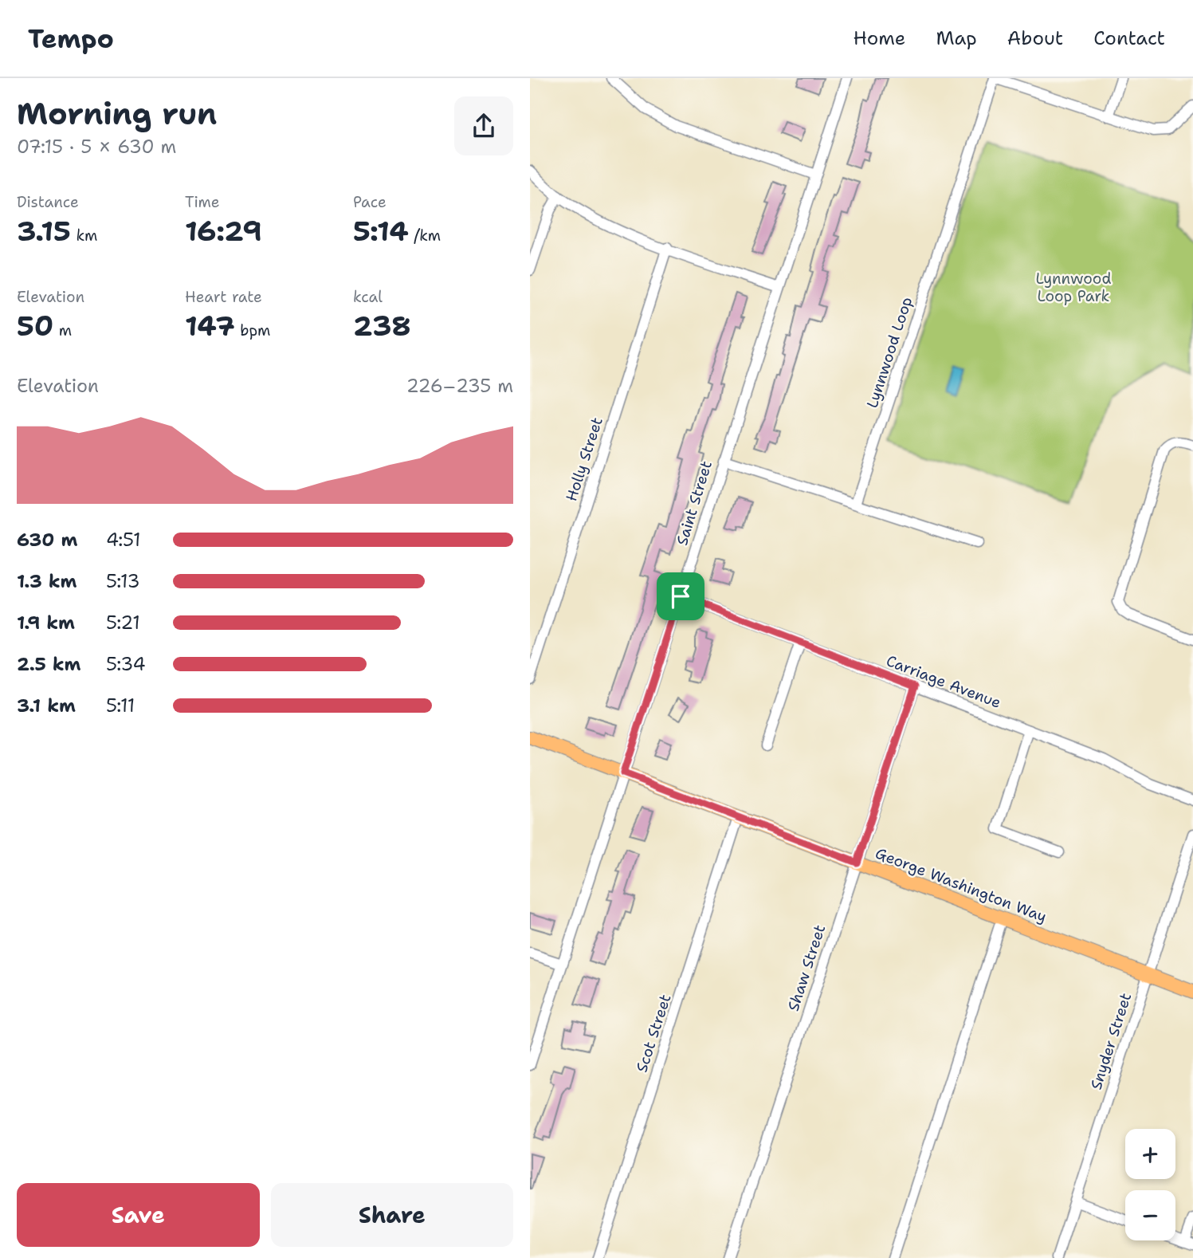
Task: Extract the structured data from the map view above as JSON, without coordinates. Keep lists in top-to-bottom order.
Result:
{
  "streets": {
    "main road": ["George Washington Way"],
    "street": [
      "Lynnwood Loop",
      "Holly Street",
      "Saint Street",
      "Carriage Avenue",
      "Shaw Street",
      "Scot Street",
      "Snyder Street"
    ]
  },
  "crossings": [
    ["Saint Street", "Carriage Avenue"],
    ["Saint Street", "George Washington Way"],
    ["Carriage Avenue", "Shaw Street"],
    ["George Washington Way", "Shaw Street"],
    ["George Washington Way", "Scot Street"],
    ["George Washington Way", "Snyder Street"]
  ],
  "parks": ["Lynnwood Loop Park"],
  "page": {
    "header": "Tempo",
    "nav": [
      "Home",
      "Map",
      "About",
      "Contact"
    ],
    "heading": ["Morning run", "07:15 · 5 × 630 m"],
    "stats": [
      ["Distance", "3.15 km"],
      ["Time", "16:29"],
      ["Pace", "5:14 /km"],
      ["Elevation", "50 m"],
      ["Heart rate", "147 bpm"],
      ["kcal", "238"]
    ],
    "chart": ["Elevation", "226–235 m"],
    "list": [
      {
        "name": "630 m",
        "note": "4:51"
      },
      {
        "name": "1.3 km",
        "note": "5:13"
      },
      {
        "name": "1.9 km",
        "note": "5:21"
      },
      {
        "name": "2.5 km",
        "note": "5:34"
      },
      {
        "name": "3.1 km",
        "note": "5:11"
      }
    ],
    "map_buttons": ["+", "−"],
    "buttons": ["Save", "Share"]
  }
}
